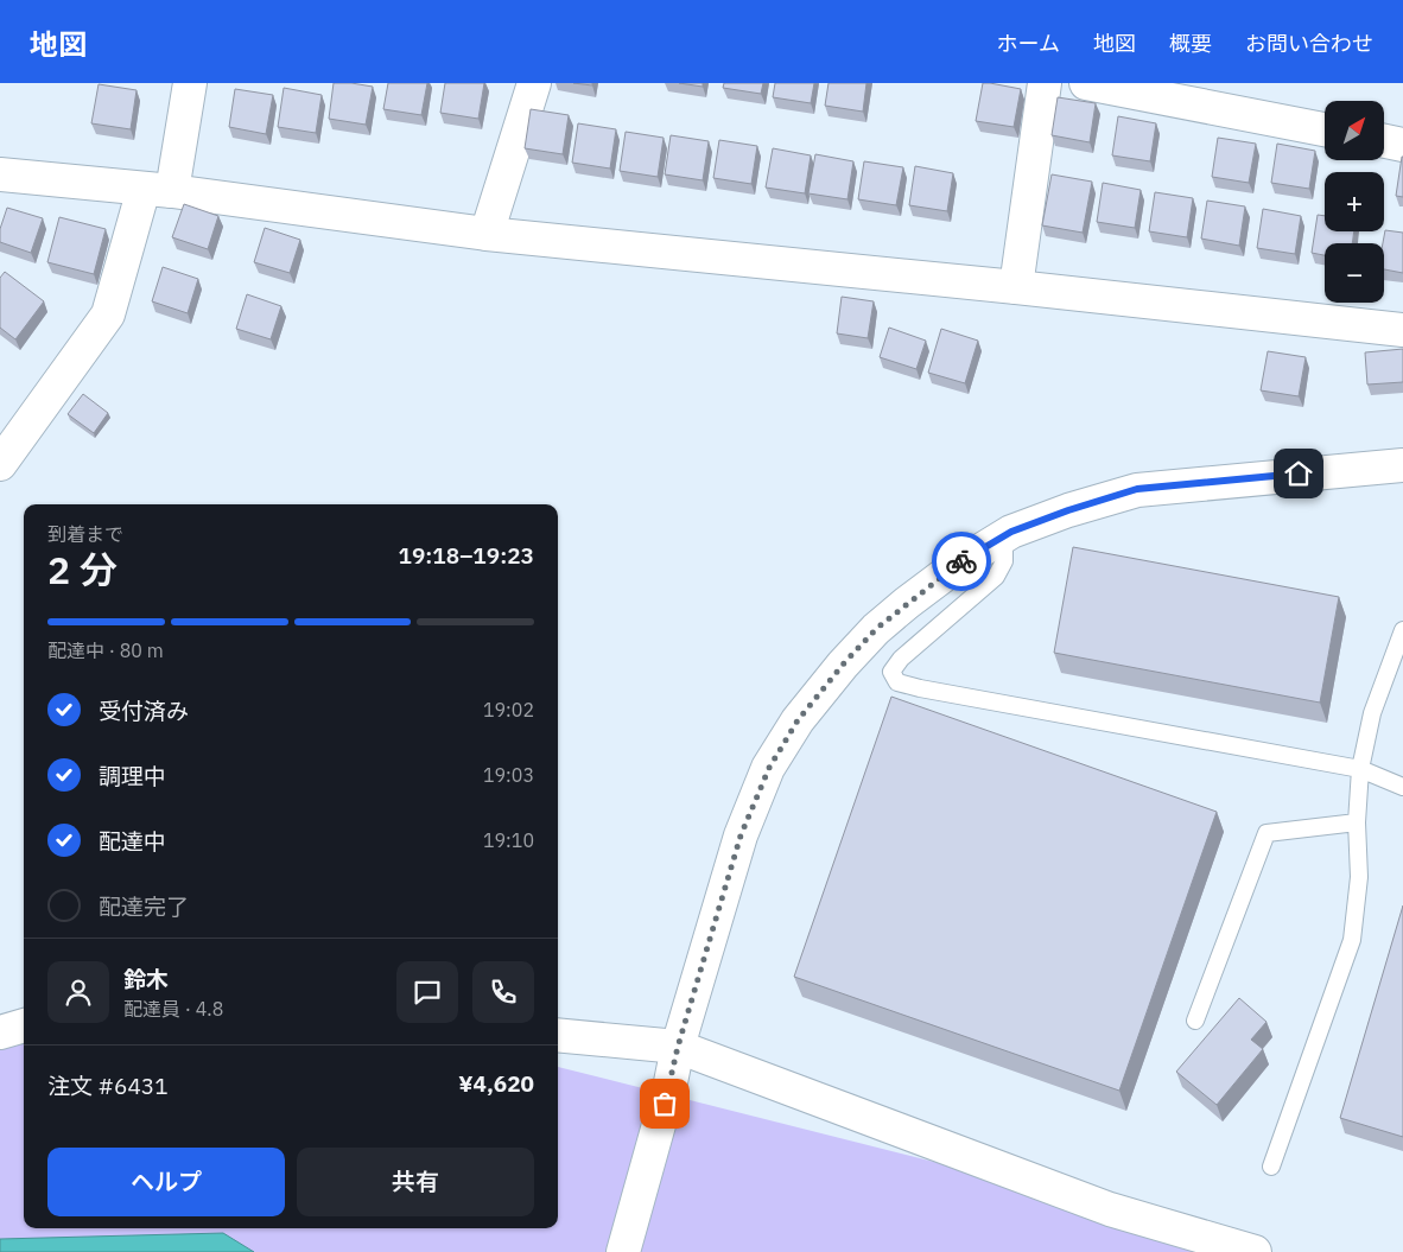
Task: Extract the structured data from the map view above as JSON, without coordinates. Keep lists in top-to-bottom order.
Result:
{
  "north": "top right",
  "page": {
    "header": "地図",
    "nav": [
      "ホーム",
      "地図",
      "概要",
      "お問い合わせ"
    ],
    "map_buttons": ["+", "−"],
    "heading": ["2 分", "到着まで", "19:18–19:23"],
    "panel": [
      "鈴木",
      "配達員 · 4.8",
      "注文 #6431",
      "¥4,620"
    ],
    "bar": "配達中 · 80 m",
    "list": [
      ["受付済み", "19:02"],
      ["調理中", "19:03"],
      ["配達中", "19:10"],
      "配達完了"
    ],
    "buttons": ["ヘルプ", "共有"]
  }
}
